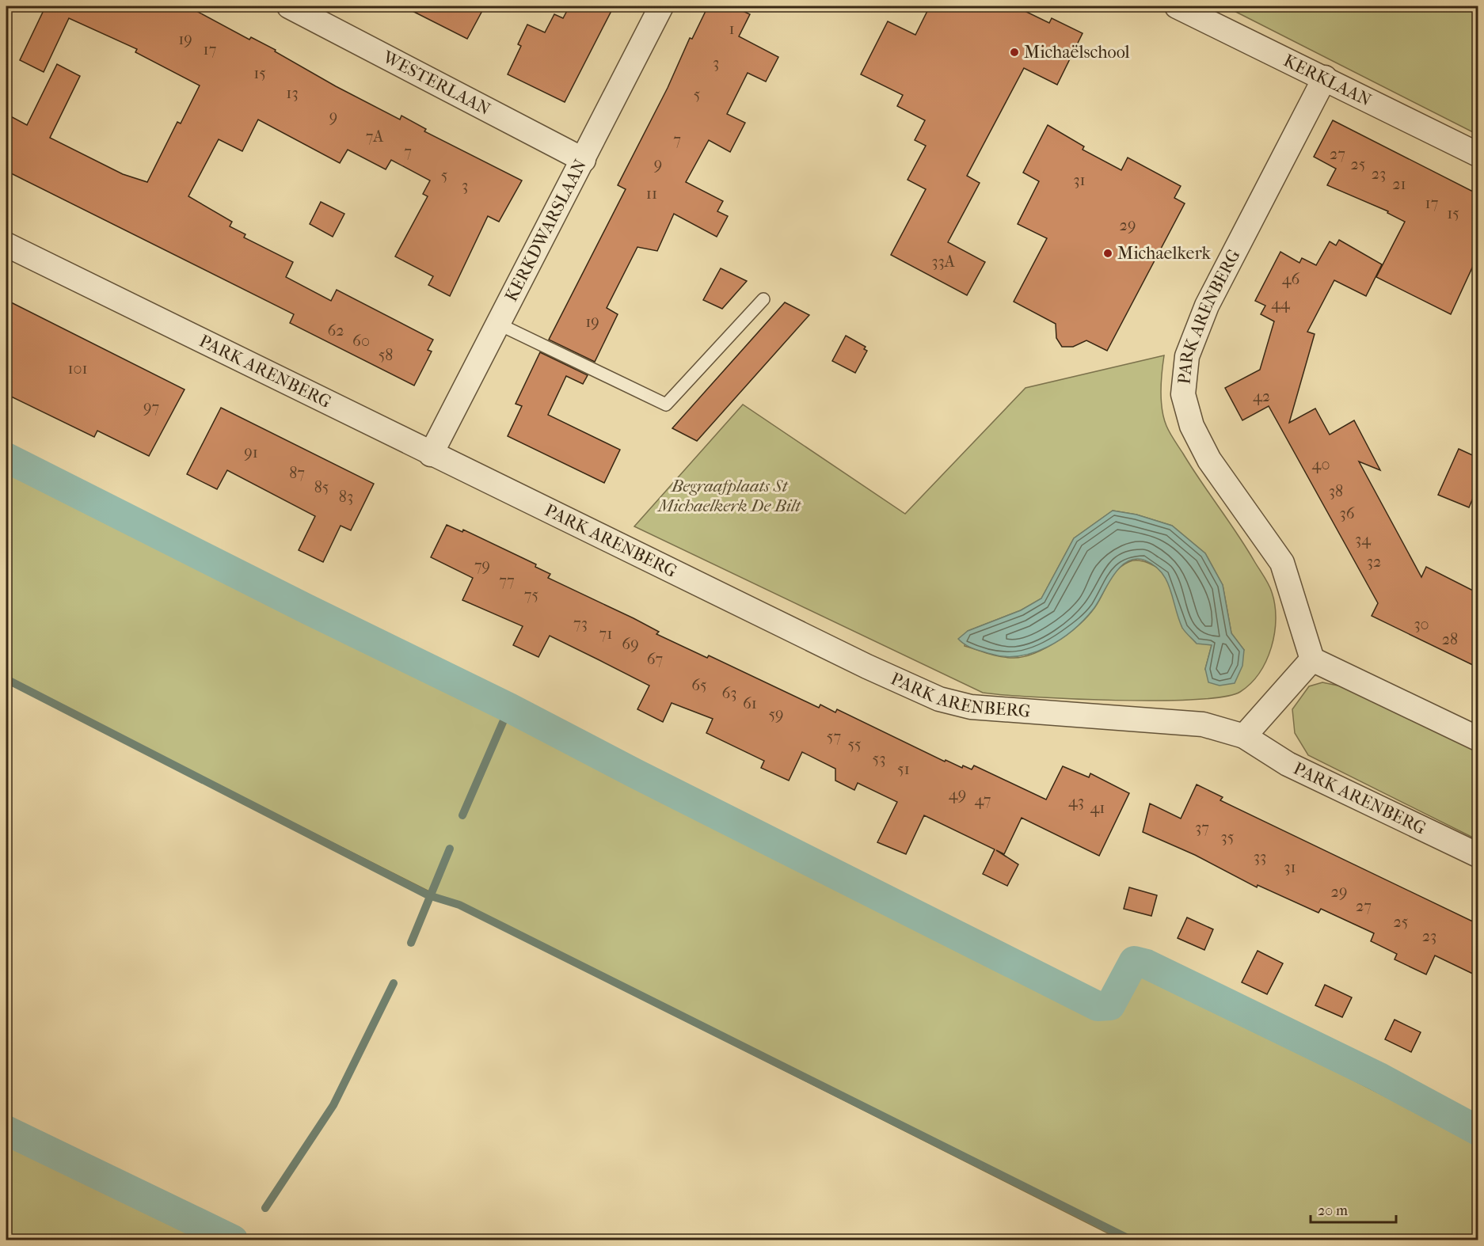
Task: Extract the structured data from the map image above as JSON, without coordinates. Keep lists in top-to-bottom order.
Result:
{
  "streets": {
    "street": [
      "KERKLAAN",
      "WESTERLAAN",
      "KERKDWARSLAAN",
      "PARK ARENBERG"
    ]
  },
  "crossings": [
    ["KERKLAAN", "PARK ARENBERG"],
    ["WESTERLAAN", "KERKDWARSLAAN"],
    ["KERKDWARSLAAN", "PARK ARENBERG"]
  ],
  "parks": ["Begraafplaats St Michaelkerk De Bilt"],
  "places": ["Michaëlschool", "Michaelkerk"],
  "house_numbers": [
    "1",
    "19",
    "17",
    "3",
    "15",
    "13",
    "5",
    "9",
    "7A",
    "7",
    "7",
    "27",
    "9",
    "25",
    "23",
    "5",
    "31",
    "21",
    "3",
    "11",
    "17",
    "15",
    "29",
    "33A",
    "46",
    "44",
    "19",
    "62",
    "60",
    "58",
    "101",
    "42",
    "97",
    "91",
    "40",
    "87",
    "85",
    "38",
    "83",
    "36",
    "34",
    "32",
    "79",
    "77",
    "75",
    "73",
    "30",
    "71",
    "28",
    "69",
    "67",
    "65",
    "63",
    "61",
    "59",
    "57",
    "55",
    "53",
    "51",
    "49",
    "47",
    "43",
    "41",
    "37",
    "35",
    "33",
    "31",
    "29",
    "27",
    "25",
    "23"
  ],
  "scale_bar": "20 m"
}
